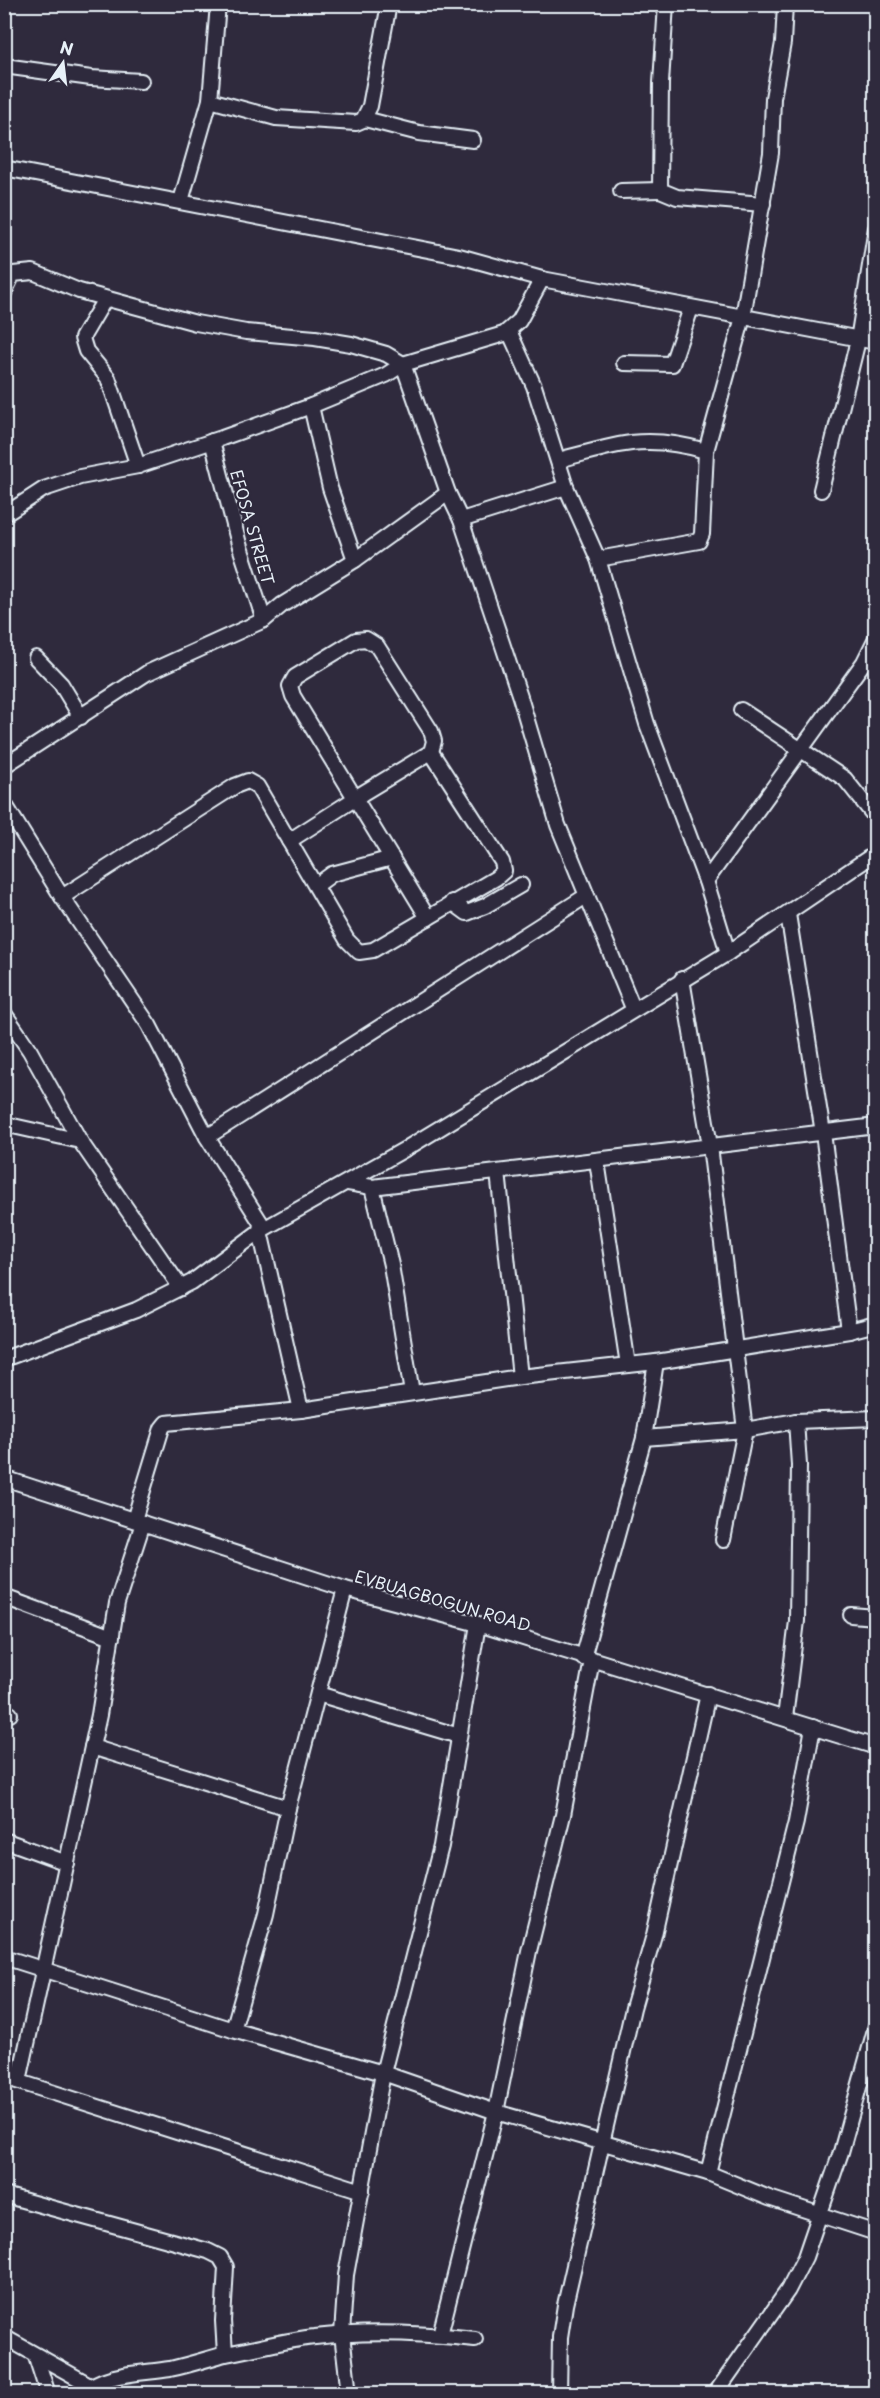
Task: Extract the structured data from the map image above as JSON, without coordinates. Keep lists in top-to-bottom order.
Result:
{
  "streets": {
    "street": ["EFOSA STREET", "EVBUAGBOGUN ROAD"]
  },
  "north": "top"
}
